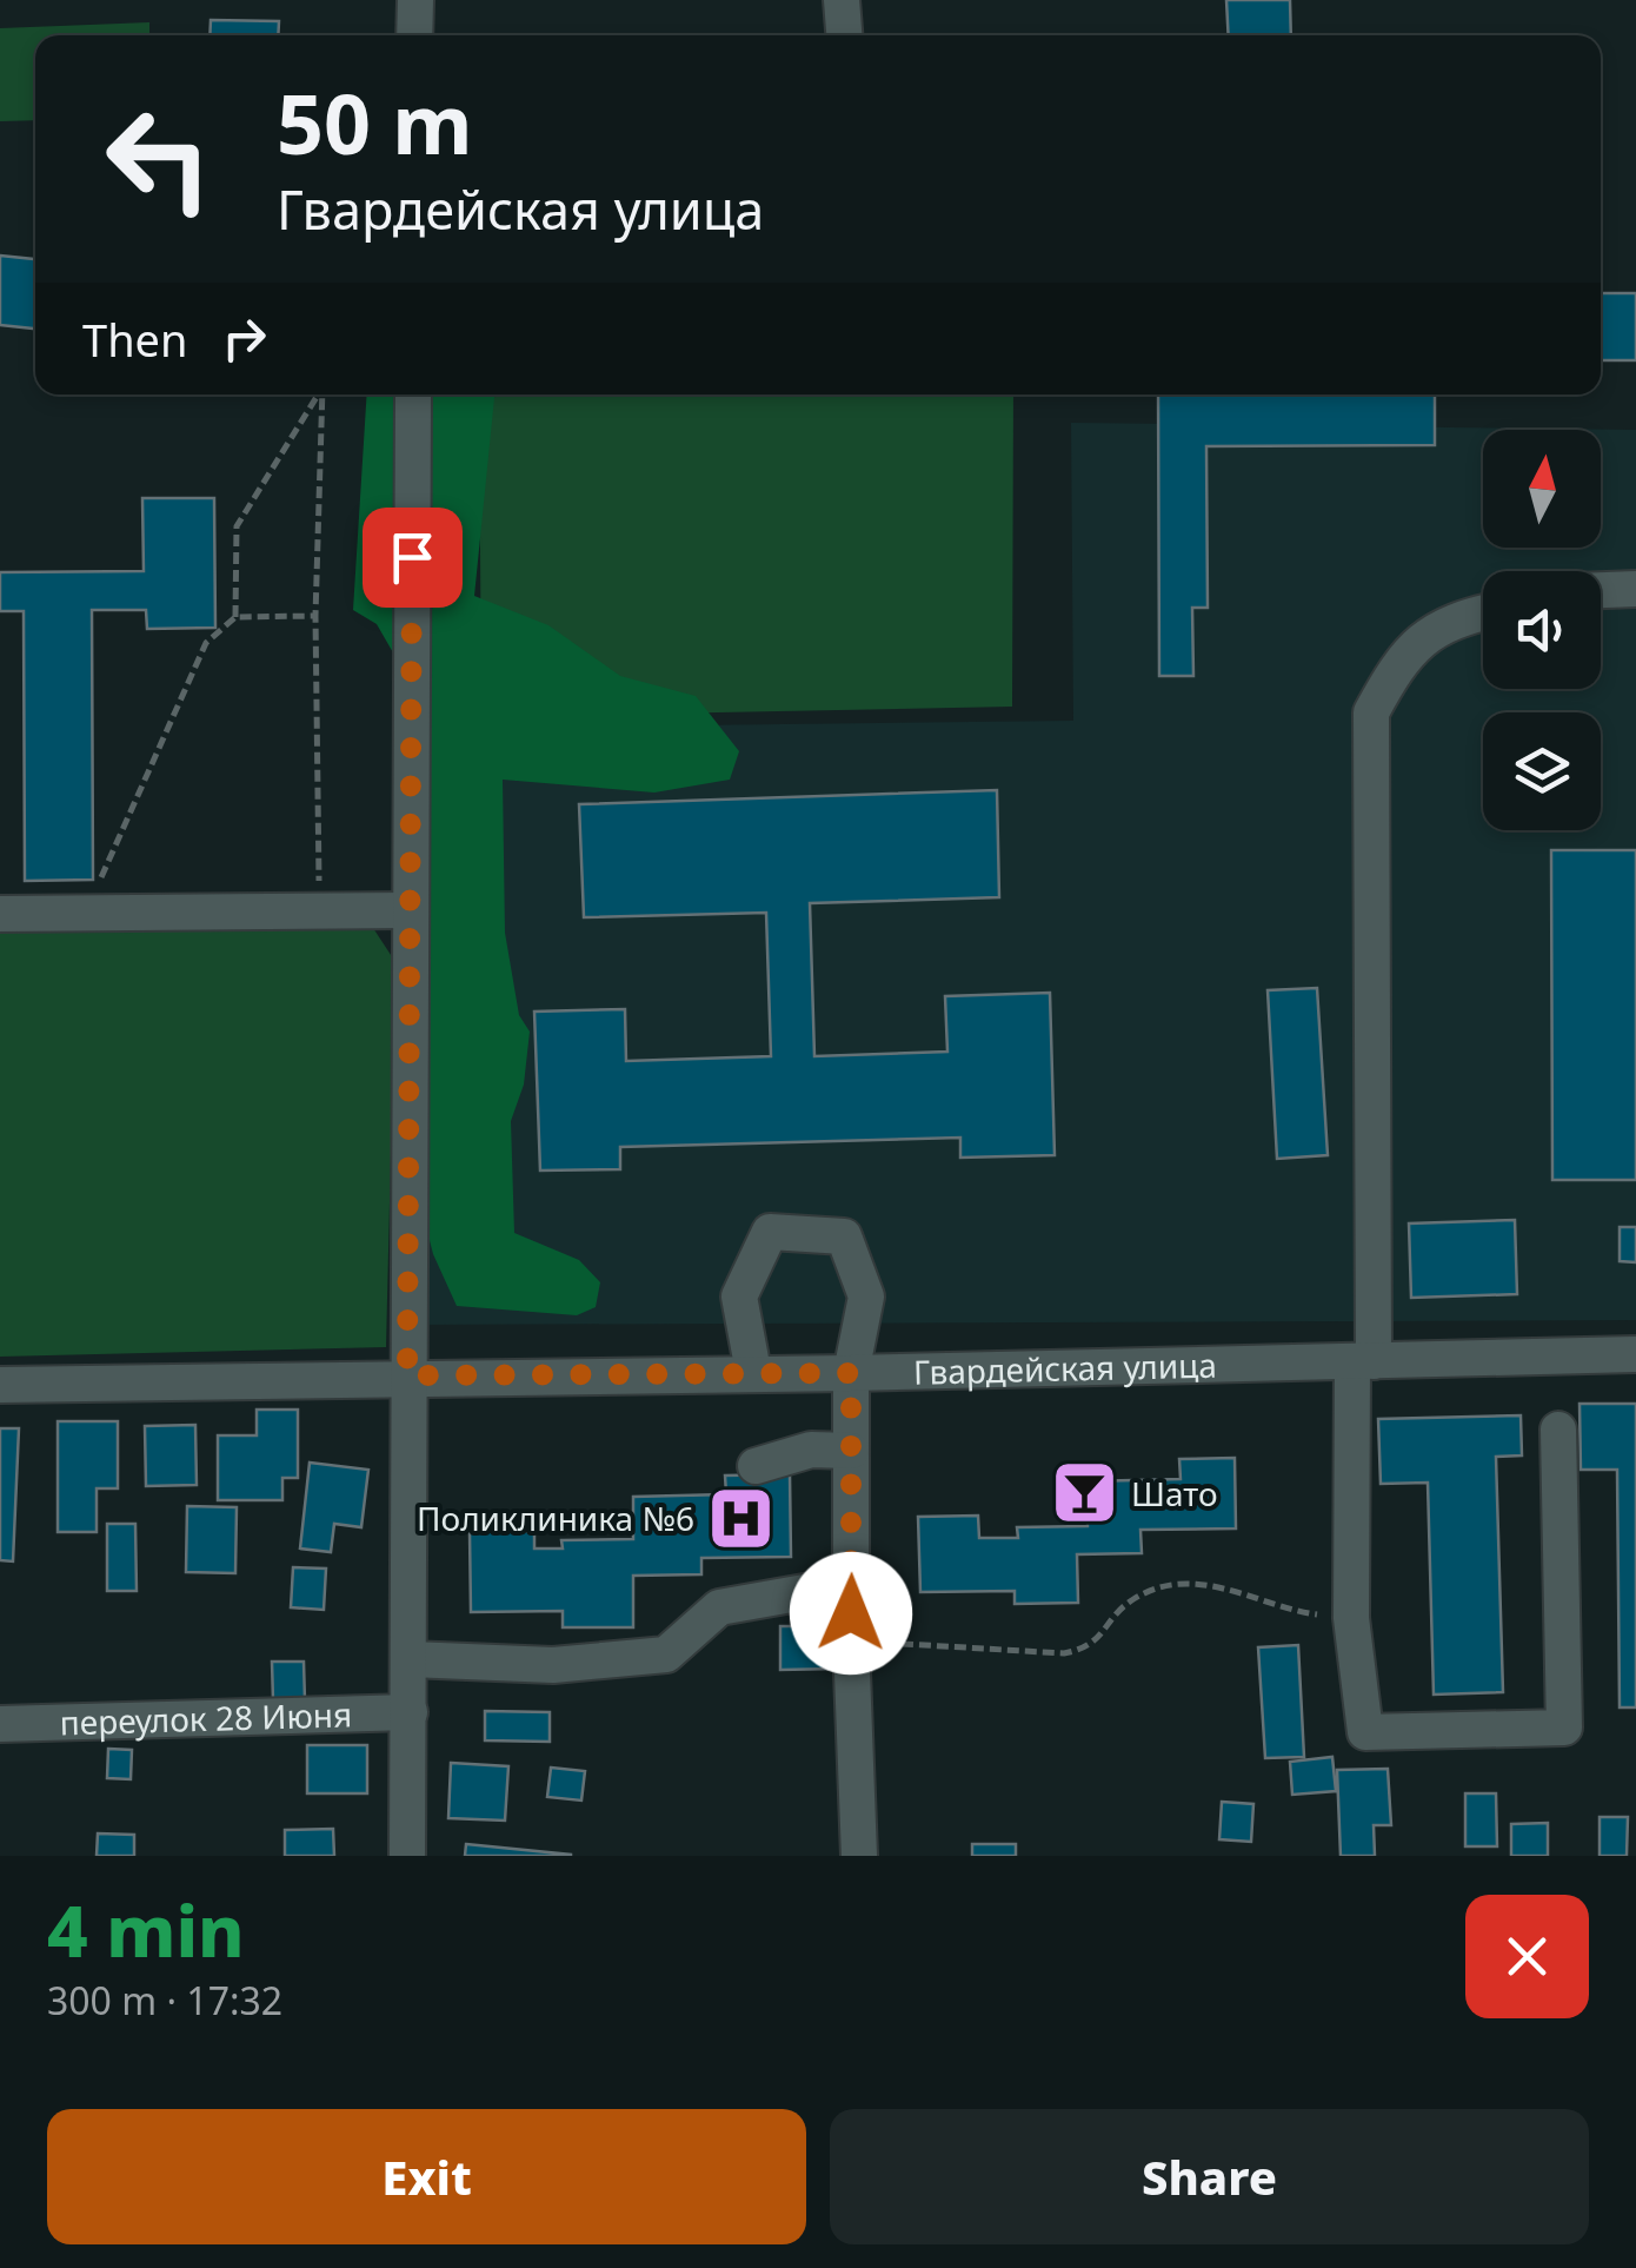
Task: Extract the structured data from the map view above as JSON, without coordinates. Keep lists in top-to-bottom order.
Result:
{
  "streets": {
    "street": ["Гвардейская улица", "переулок 28 Июня"]
  },
  "places": {
    "bar": ["Шато"],
    "hospital": ["Поликлиника №6"]
  },
  "north": "top",
  "page": {
    "turn": ["50 m", "Гвардейская улица"],
    "then": "Then",
    "heading": ["4 min", "300 m · 17:32"],
    "buttons": ["Exit", "Share"]
  }
}
